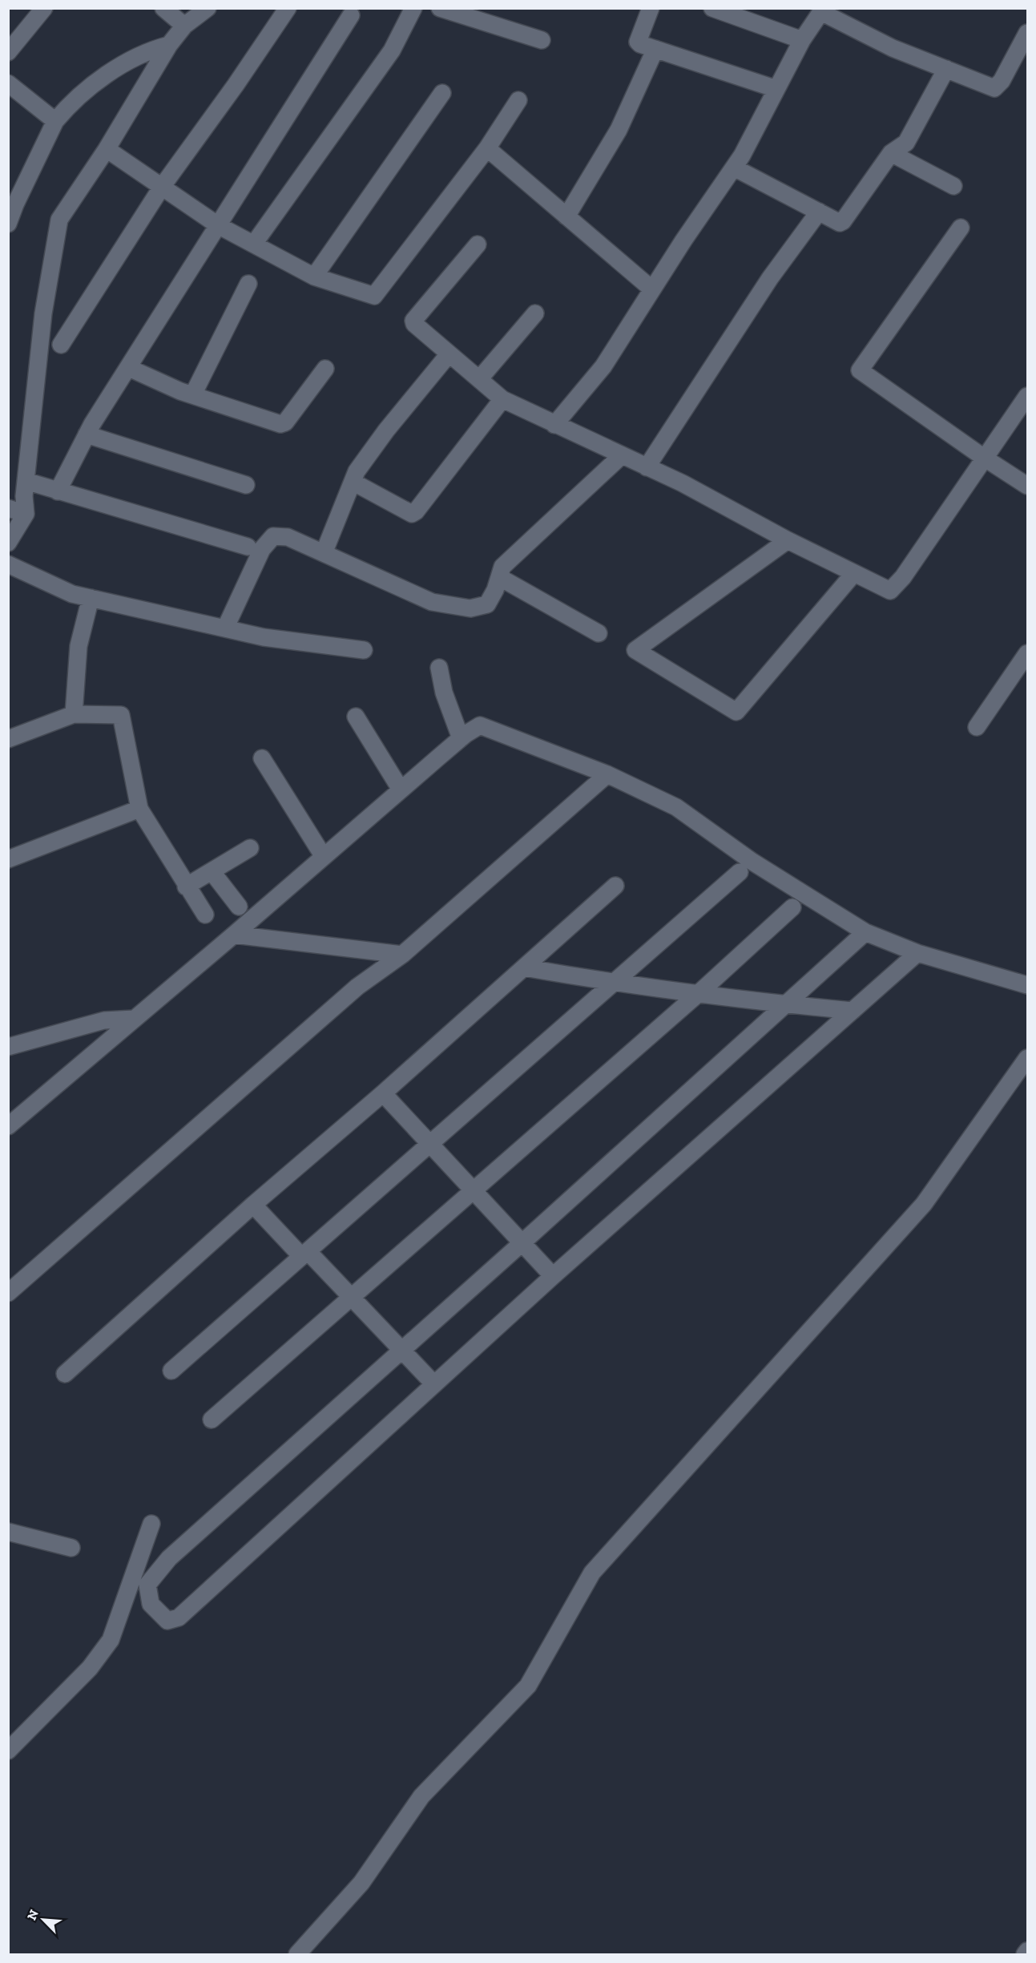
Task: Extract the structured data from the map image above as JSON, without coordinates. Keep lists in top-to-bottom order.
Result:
{
  "north": "top left"
}
